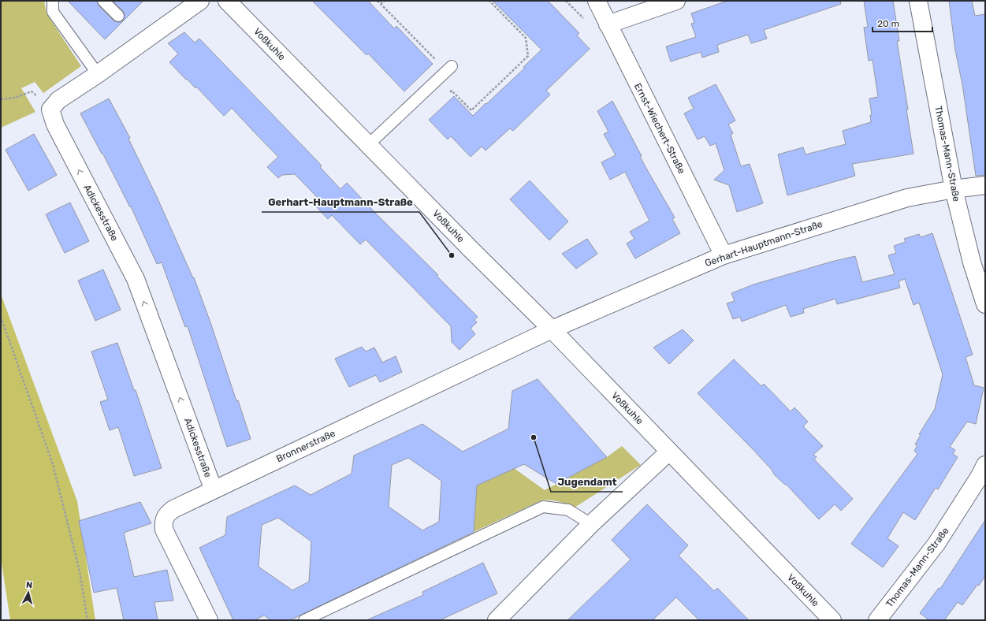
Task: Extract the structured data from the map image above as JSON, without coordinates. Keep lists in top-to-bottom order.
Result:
{
  "streets": {
    "street": [
      "Voßkuhle",
      "Ernst-Wiechert-Straße",
      "Thomas-Mann-Straße",
      "Adickesstraße",
      "Gerhart-Hauptmann-Straße",
      "Bronnerstraße"
    ]
  },
  "crossings": [
    ["Voßkuhle", "Gerhart-Hauptmann-Straße"],
    ["Voßkuhle", "Bronnerstraße"],
    ["Ernst-Wiechert-Straße", "Gerhart-Hauptmann-Straße"],
    ["Thomas-Mann-Straße", "Gerhart-Hauptmann-Straße"],
    ["Adickesstraße", "Bronnerstraße"],
    ["Gerhart-Hauptmann-Straße", "Bronnerstraße"]
  ],
  "one_way": ["Adickesstraße"],
  "places": ["Gerhart-Hauptmann-Straße", "Jugendamt"],
  "scale_bar": "20 m",
  "north": "top"
}
